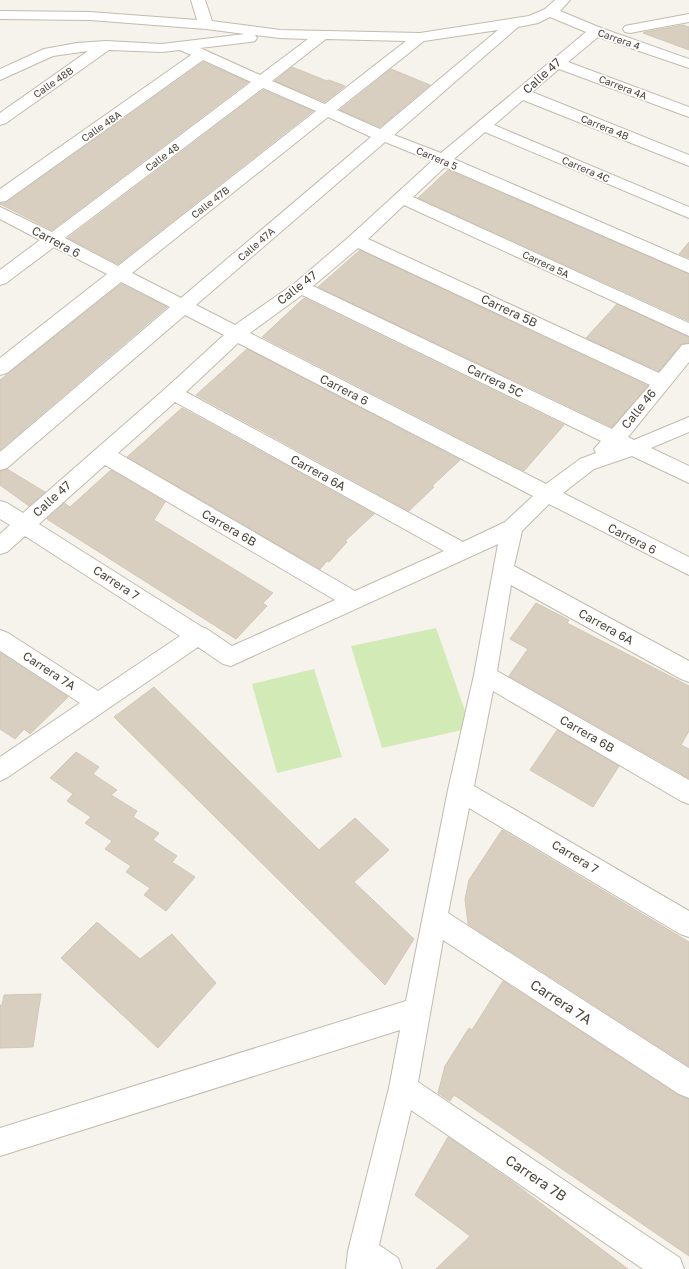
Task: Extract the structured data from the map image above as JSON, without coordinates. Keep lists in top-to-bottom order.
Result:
{
  "streets": {
    "street": [
      "Carrera 4",
      "Calle 47",
      "Calle 48B",
      "Carrera 4A",
      "Calle 48A",
      "Carrera 4B",
      "Calle 48",
      "Carrera 5",
      "Carrera 4C",
      "Calle 47B",
      "Carrera 6",
      "Calle 47A",
      "Carrera 5A",
      "Carrera 5B",
      "Carrera 5C",
      "Calle 46",
      "Carrera 6A",
      "Carrera 6B",
      "Carrera 7",
      "Carrera 7A",
      "Carrera 7B"
    ]
  },
  "crossings": [
    ["Carrera 4", "Calle 47"],
    ["Calle 47", "Carrera 4A"],
    ["Calle 47", "Carrera 4B"],
    ["Calle 47", "Carrera 5"],
    ["Calle 47", "Carrera 4C"],
    ["Calle 47", "Carrera 6"],
    ["Calle 47", "Carrera 5A"],
    ["Calle 47", "Carrera 5B"],
    ["Calle 47", "Carrera 5C"],
    ["Calle 47", "Carrera 6A"],
    ["Calle 47", "Carrera 6B"],
    ["Calle 47", "Carrera 7"],
    ["Calle 48A", "Carrera 5"],
    ["Calle 48", "Carrera 5"],
    ["Calle 48", "Carrera 6"],
    ["Carrera 5", "Calle 47B"],
    ["Carrera 5", "Calle 47A"],
    ["Calle 47B", "Carrera 6"],
    ["Carrera 6", "Calle 47A"],
    ["Carrera 5B", "Calle 46"],
    ["Carrera 5C", "Calle 46"],
    ["Carrera 6B", "Carrera 7"]
  ]
}
